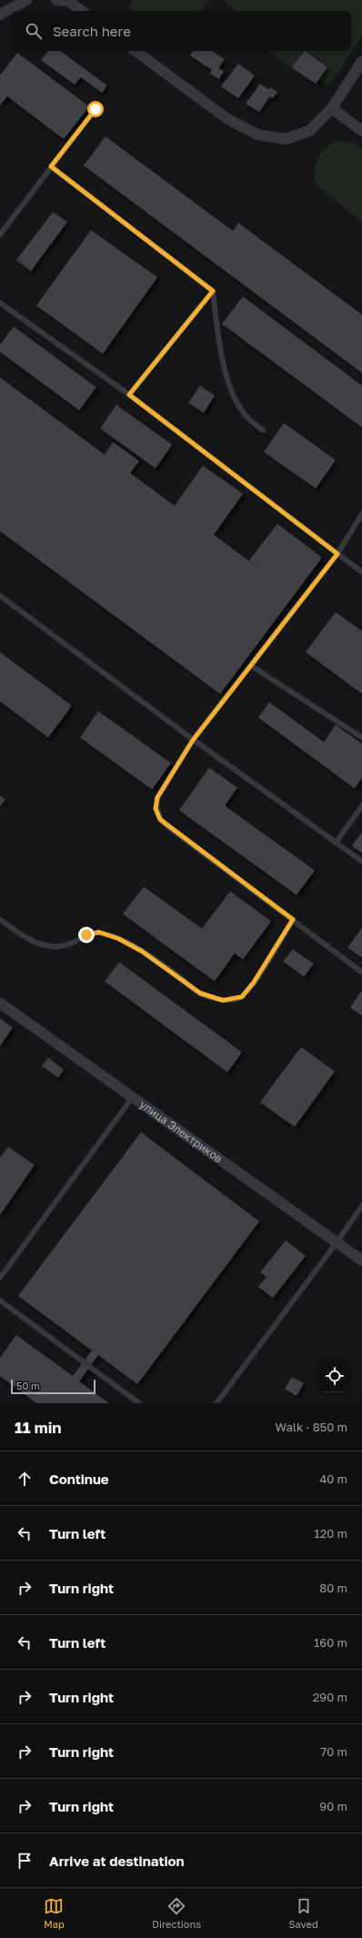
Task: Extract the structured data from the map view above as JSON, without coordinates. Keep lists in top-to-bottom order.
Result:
{
  "streets": {
    "street": ["улица Электриков"]
  },
  "scale_bar": "50 m",
  "page": {
    "search": "Search here",
    "scale": "50 m",
    "heading": ["11 min", "Walk · 850 m"],
    "list": [
      ["Continue", "40 m"],
      ["Turn left", "120 m"],
      ["Turn right", "80 m"],
      ["Turn left", "160 m"],
      ["Turn right", "290 m"],
      ["Turn right", "70 m"],
      ["Turn right", "90 m"],
      "Arrive at destination"
    ],
    "nav": ["Map", "Directions", "Saved"]
  }
}
